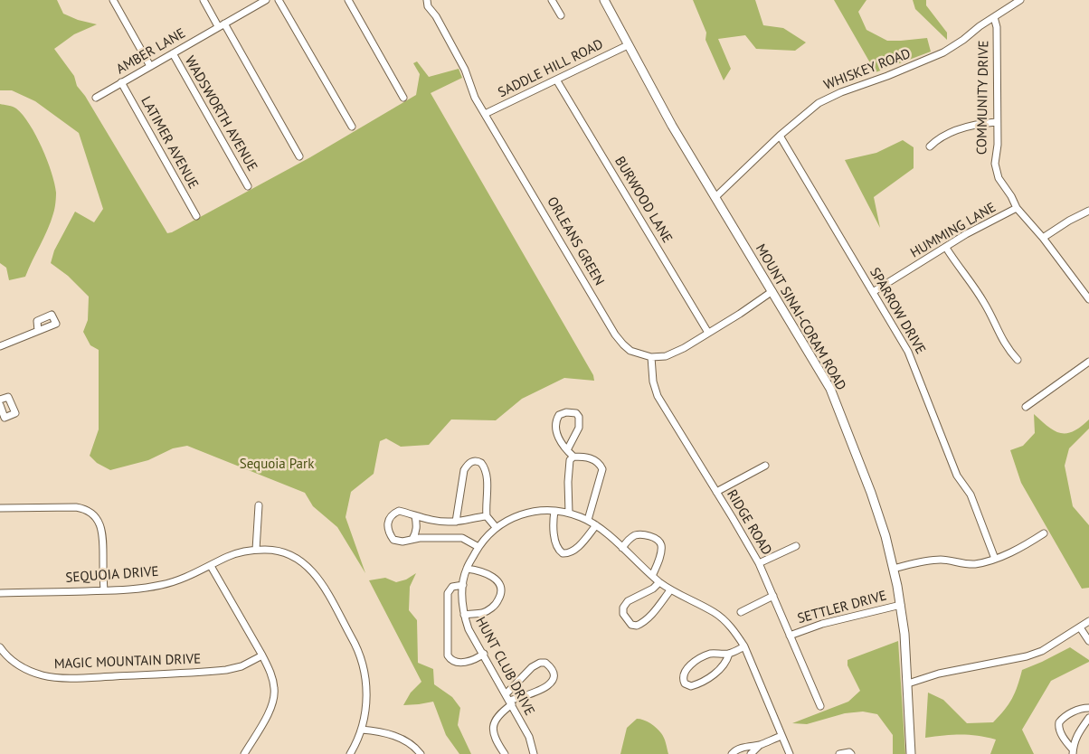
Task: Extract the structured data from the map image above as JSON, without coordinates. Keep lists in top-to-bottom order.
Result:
{
  "streets": {
    "main road": ["MOUNT SINAI-CORAM ROAD"],
    "street": [
      "AMBER LANE",
      "SADDLE HILL ROAD",
      "WHISKEY ROAD",
      "COMMUNITY DRIVE",
      "WADSWORTH AVENUE",
      "LATIMER AVENUE",
      "BURWOOD LANE",
      "HUMMING LANE",
      "ORLEANS GREEN",
      "SPARROW DRIVE",
      "RIDGE ROAD",
      "SEQUOIA DRIVE",
      "SETTLER DRIVE",
      "MAGIC MOUNTAIN DRIVE",
      "HUNT CLUB DRIVE"
    ]
  },
  "crossings": [
    ["AMBER LANE", "WADSWORTH AVENUE"],
    ["AMBER LANE", "LATIMER AVENUE"],
    ["SADDLE HILL ROAD", "BURWOOD LANE"],
    ["SADDLE HILL ROAD", "ORLEANS GREEN"],
    ["SADDLE HILL ROAD", "MOUNT SINAI-CORAM ROAD"],
    ["WHISKEY ROAD", "COMMUNITY DRIVE"],
    ["WHISKEY ROAD", "SPARROW DRIVE"],
    ["WHISKEY ROAD", "MOUNT SINAI-CORAM ROAD"],
    ["COMMUNITY DRIVE", "HUMMING LANE"],
    ["BURWOOD LANE", "ORLEANS GREEN"],
    ["HUMMING LANE", "SPARROW DRIVE"],
    ["ORLEANS GREEN", "MOUNT SINAI-CORAM ROAD"],
    ["ORLEANS GREEN", "RIDGE ROAD"],
    ["MOUNT SINAI-CORAM ROAD", "SETTLER DRIVE"],
    ["RIDGE ROAD", "SETTLER DRIVE"]
  ],
  "parks": ["Sequoia Park"]
}
